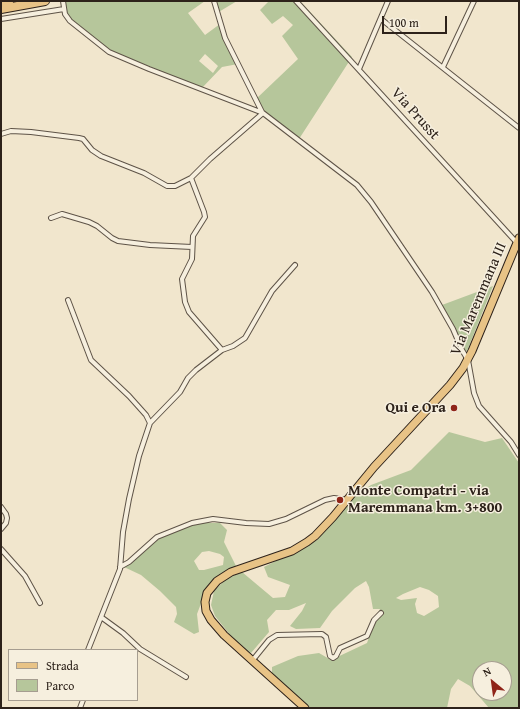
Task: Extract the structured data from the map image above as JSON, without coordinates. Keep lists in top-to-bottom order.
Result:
{
  "streets": {
    "main road": ["Via Maremmana III"],
    "street": ["Via Prusst"]
  },
  "crossings": [
    ["Via Prusst", "Via Maremmana III"]
  ],
  "places": ["Qui e Ora", "Monte Compatri - via Maremmana km. 3+800"],
  "legend": ["Strada", "Parco"],
  "scale_bar": "100 m",
  "north": "top left"
}
